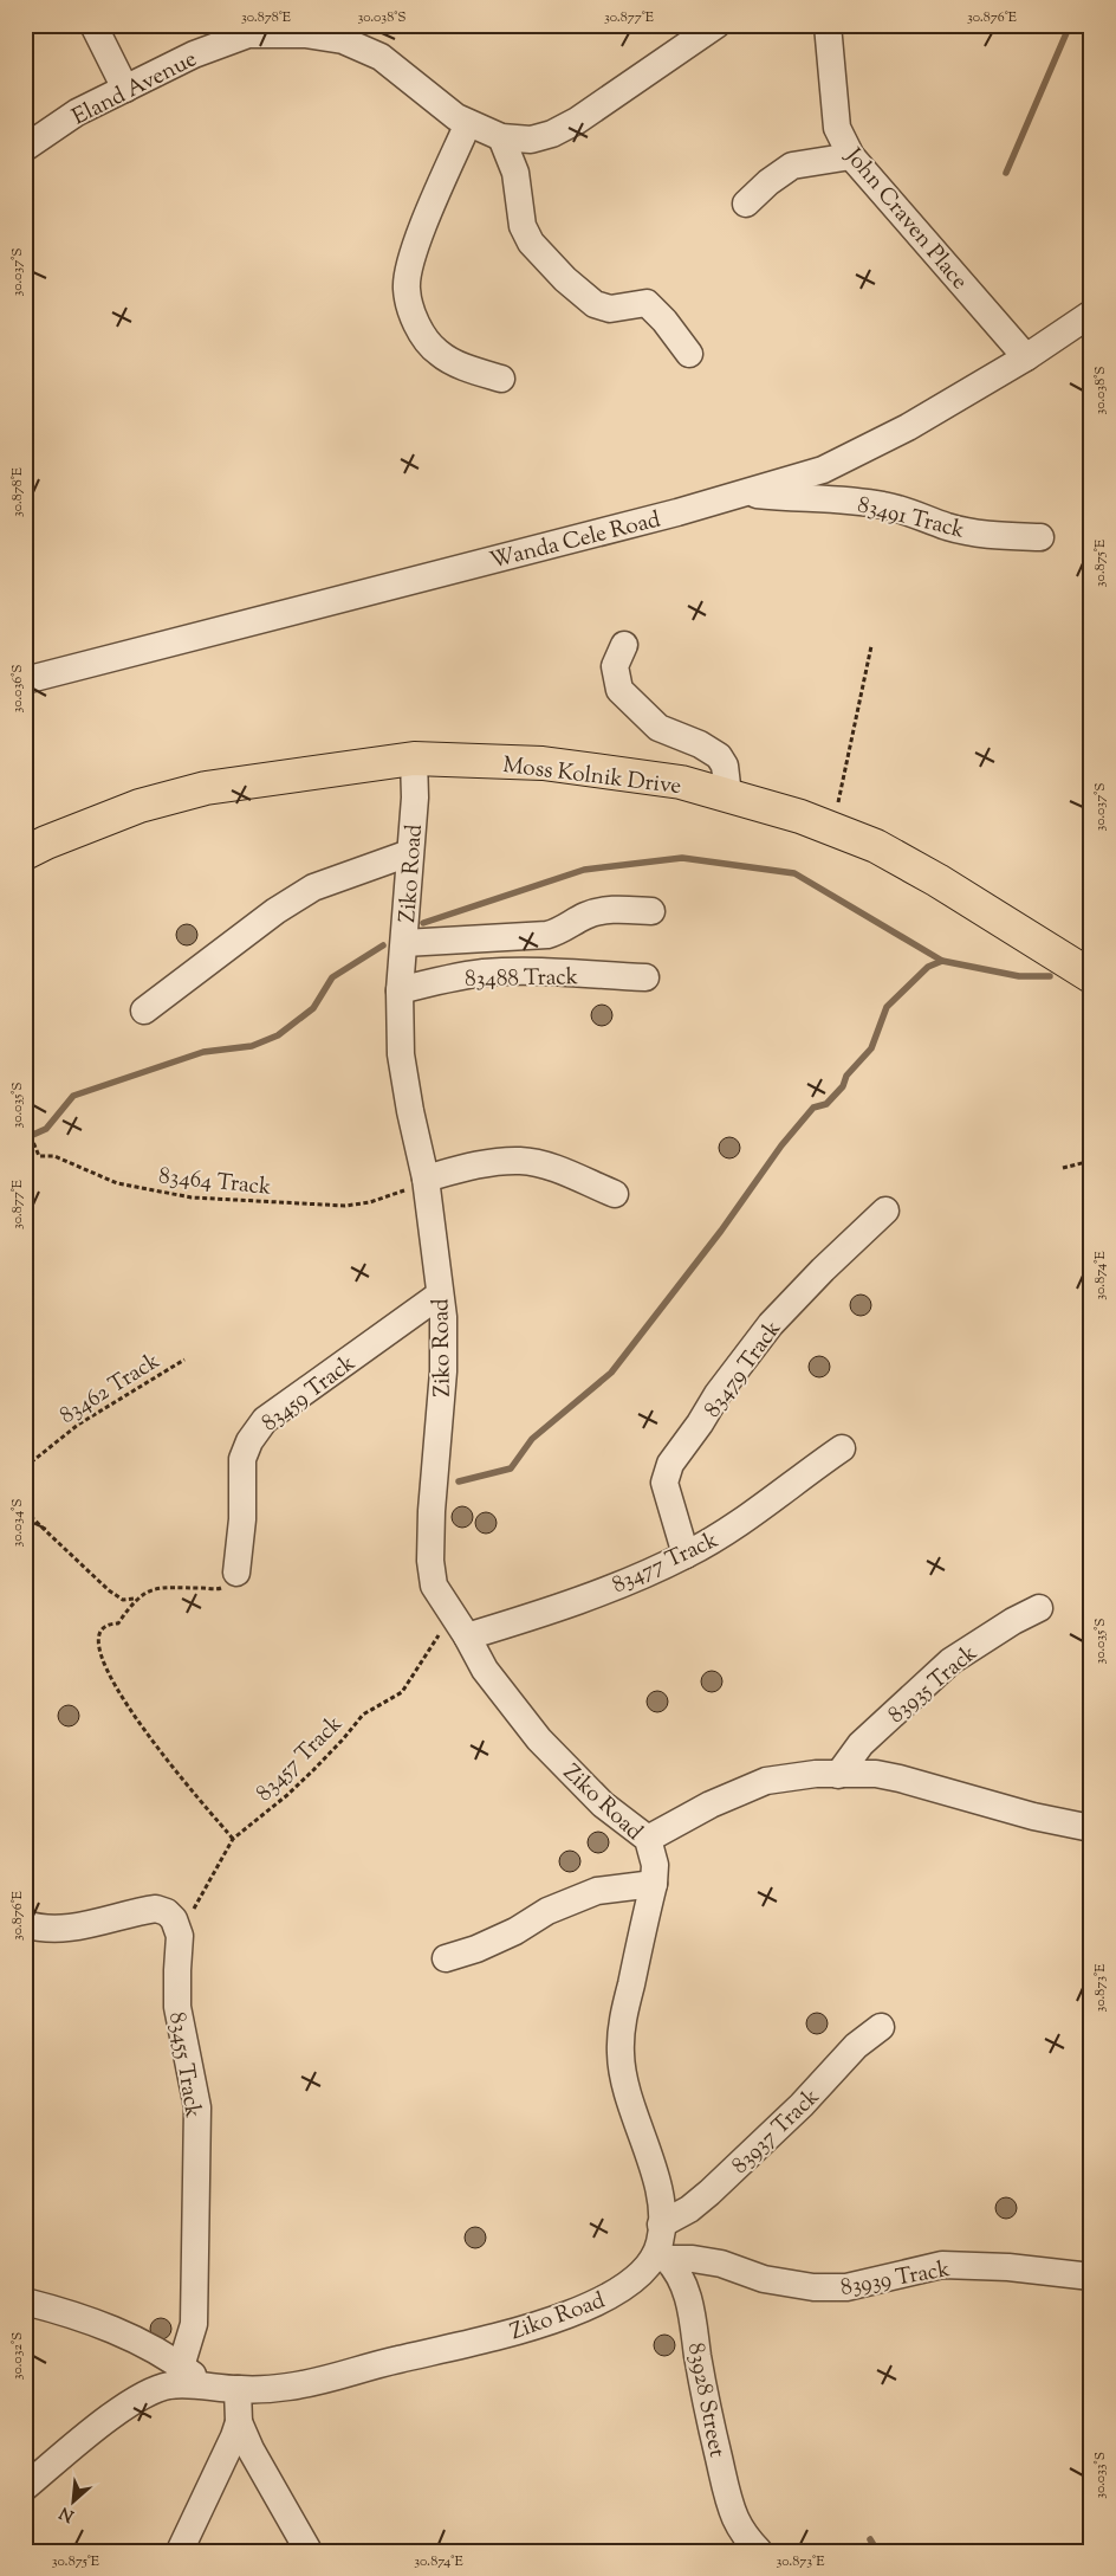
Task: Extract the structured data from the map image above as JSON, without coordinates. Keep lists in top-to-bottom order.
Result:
{
  "streets": {
    "main road": ["Moss Kolnik Drive"],
    "street": [
      "Eland Avenue",
      "John Craven Place",
      "83491 Track",
      "Wanda Cele Road",
      "Ziko Road",
      "83488 Track",
      "83479 Track",
      "83459 Track",
      "83477 Track",
      "83935 Track",
      "83455 Track",
      "83937 Track",
      "83939 Track",
      "83928 Street"
    ],
    "path": ["83464 Track", "83462 Track", "83457 Track"]
  },
  "crossings": [
    ["John Craven Place", "Wanda Cele Road"],
    ["83491 Track", "Wanda Cele Road"],
    ["Moss Kolnik Drive", "Ziko Road"],
    ["Ziko Road", "83488 Track"],
    ["Ziko Road", "83464 Track"],
    ["Ziko Road", "83459 Track"],
    ["Ziko Road", "83477 Track"],
    ["Ziko Road", "83457 Track"],
    ["Ziko Road", "83937 Track"],
    ["Ziko Road", "83939 Track"],
    ["Ziko Road", "83928 Street"],
    ["83479 Track", "83477 Track"],
    ["83477 Track", "83457 Track"],
    ["83457 Track", "83455 Track"],
    ["83939 Track", "83928 Street"]
  ],
  "north": "bottom left",
  "coordinates": [
    "30.878°E",
    "30.038°S",
    "30.877°E",
    "30.876°E",
    "30.037°S",
    "30.875°E",
    "30.036°S",
    "30.035°S",
    "30.874°E",
    "30.034°S",
    "30.873°E",
    "30.032°S",
    "30.033°S"
  ]
}
